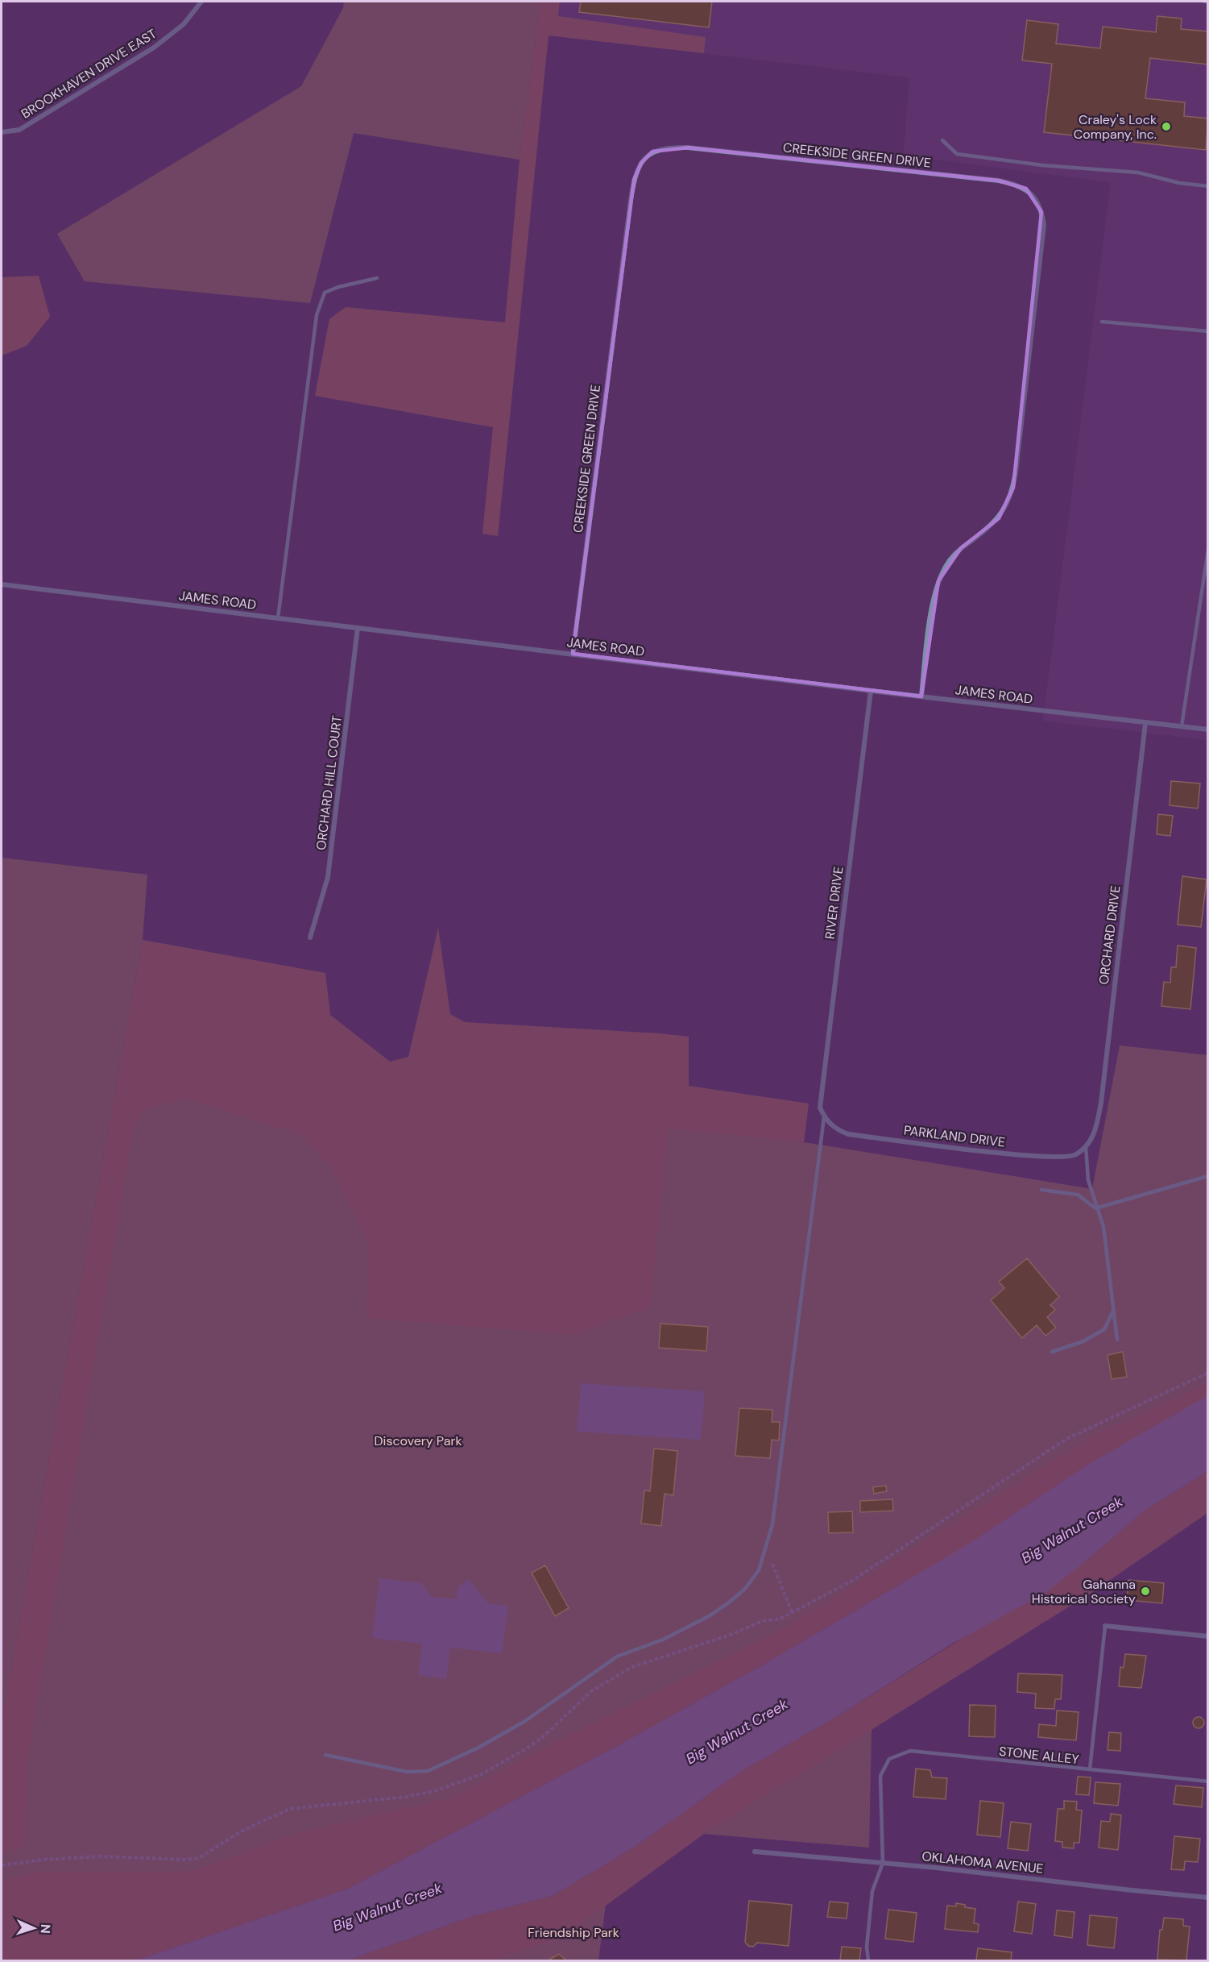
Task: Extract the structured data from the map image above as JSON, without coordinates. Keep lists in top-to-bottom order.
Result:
{
  "streets": {
    "street": [
      "BROOKHAVEN DRIVE EAST",
      "CREEKSIDE GREEN DRIVE",
      "JAMES ROAD",
      "ORCHARD HILL COURT",
      "RIVER DRIVE",
      "ORCHARD DRIVE",
      "PARKLAND DRIVE",
      "OKLAHOMA AVENUE"
    ],
    "lane": ["STONE ALLEY"]
  },
  "crossings": [
    ["CREEKSIDE GREEN DRIVE", "JAMES ROAD"],
    ["JAMES ROAD", "ORCHARD HILL COURT"],
    ["JAMES ROAD", "RIVER DRIVE"],
    ["JAMES ROAD", "ORCHARD DRIVE"],
    ["RIVER DRIVE", "PARKLAND DRIVE"],
    ["ORCHARD DRIVE", "PARKLAND DRIVE"],
    ["STONE ALLEY", "OKLAHOMA AVENUE"]
  ],
  "water": ["Big Walnut Creek"],
  "parks": ["Discovery Park", "Friendship Park"],
  "places": ["Craley's Lock Company, Inc.", "Gahanna Historical Society"],
  "north": "right"
}
